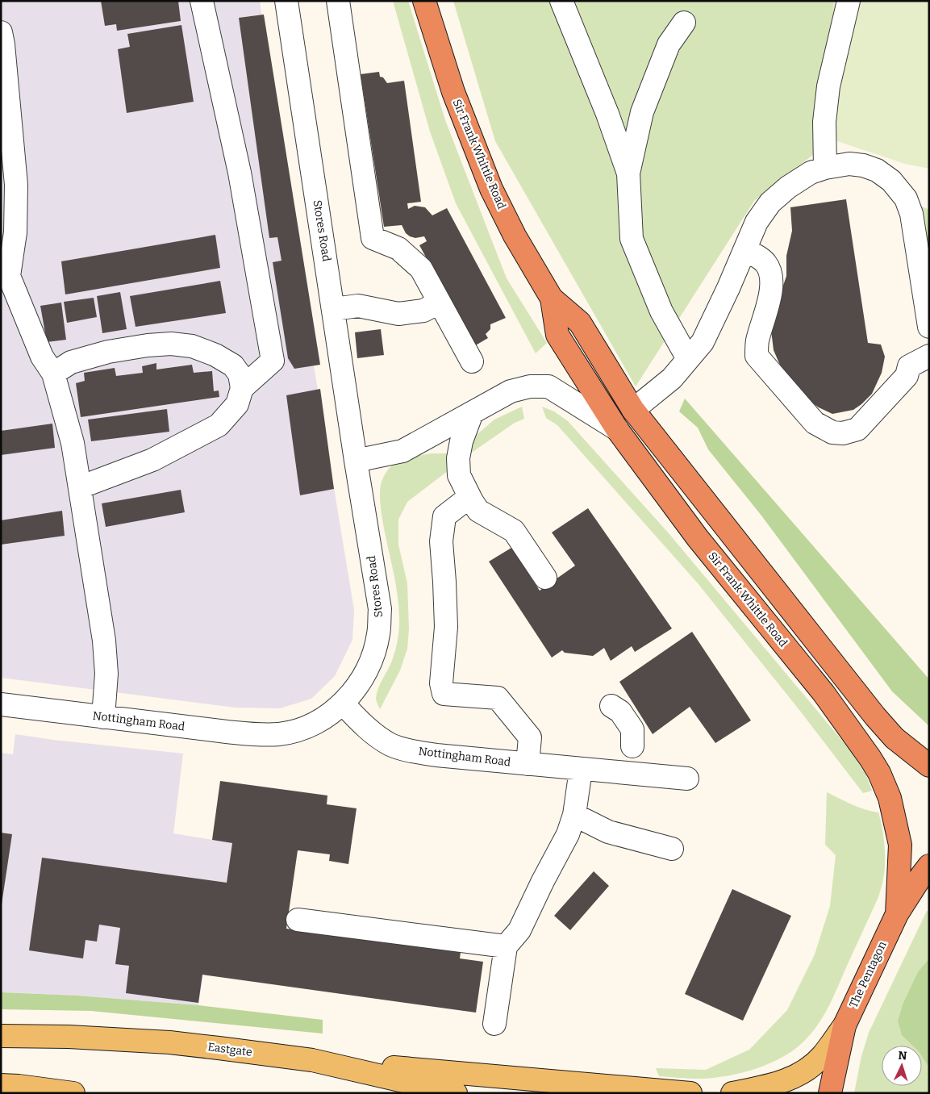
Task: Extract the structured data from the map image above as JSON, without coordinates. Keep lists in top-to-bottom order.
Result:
{
  "streets": {
    "highway": ["Sir Frank Whittle Road", "The Pentagon"],
    "main road": ["Eastgate"],
    "street": ["Stores Road", "Nottingham Road"]
  },
  "crossings": [
    ["Sir Frank Whittle Road", "The Pentagon"],
    ["Stores Road", "Nottingham Road"]
  ],
  "north": "top"
}
